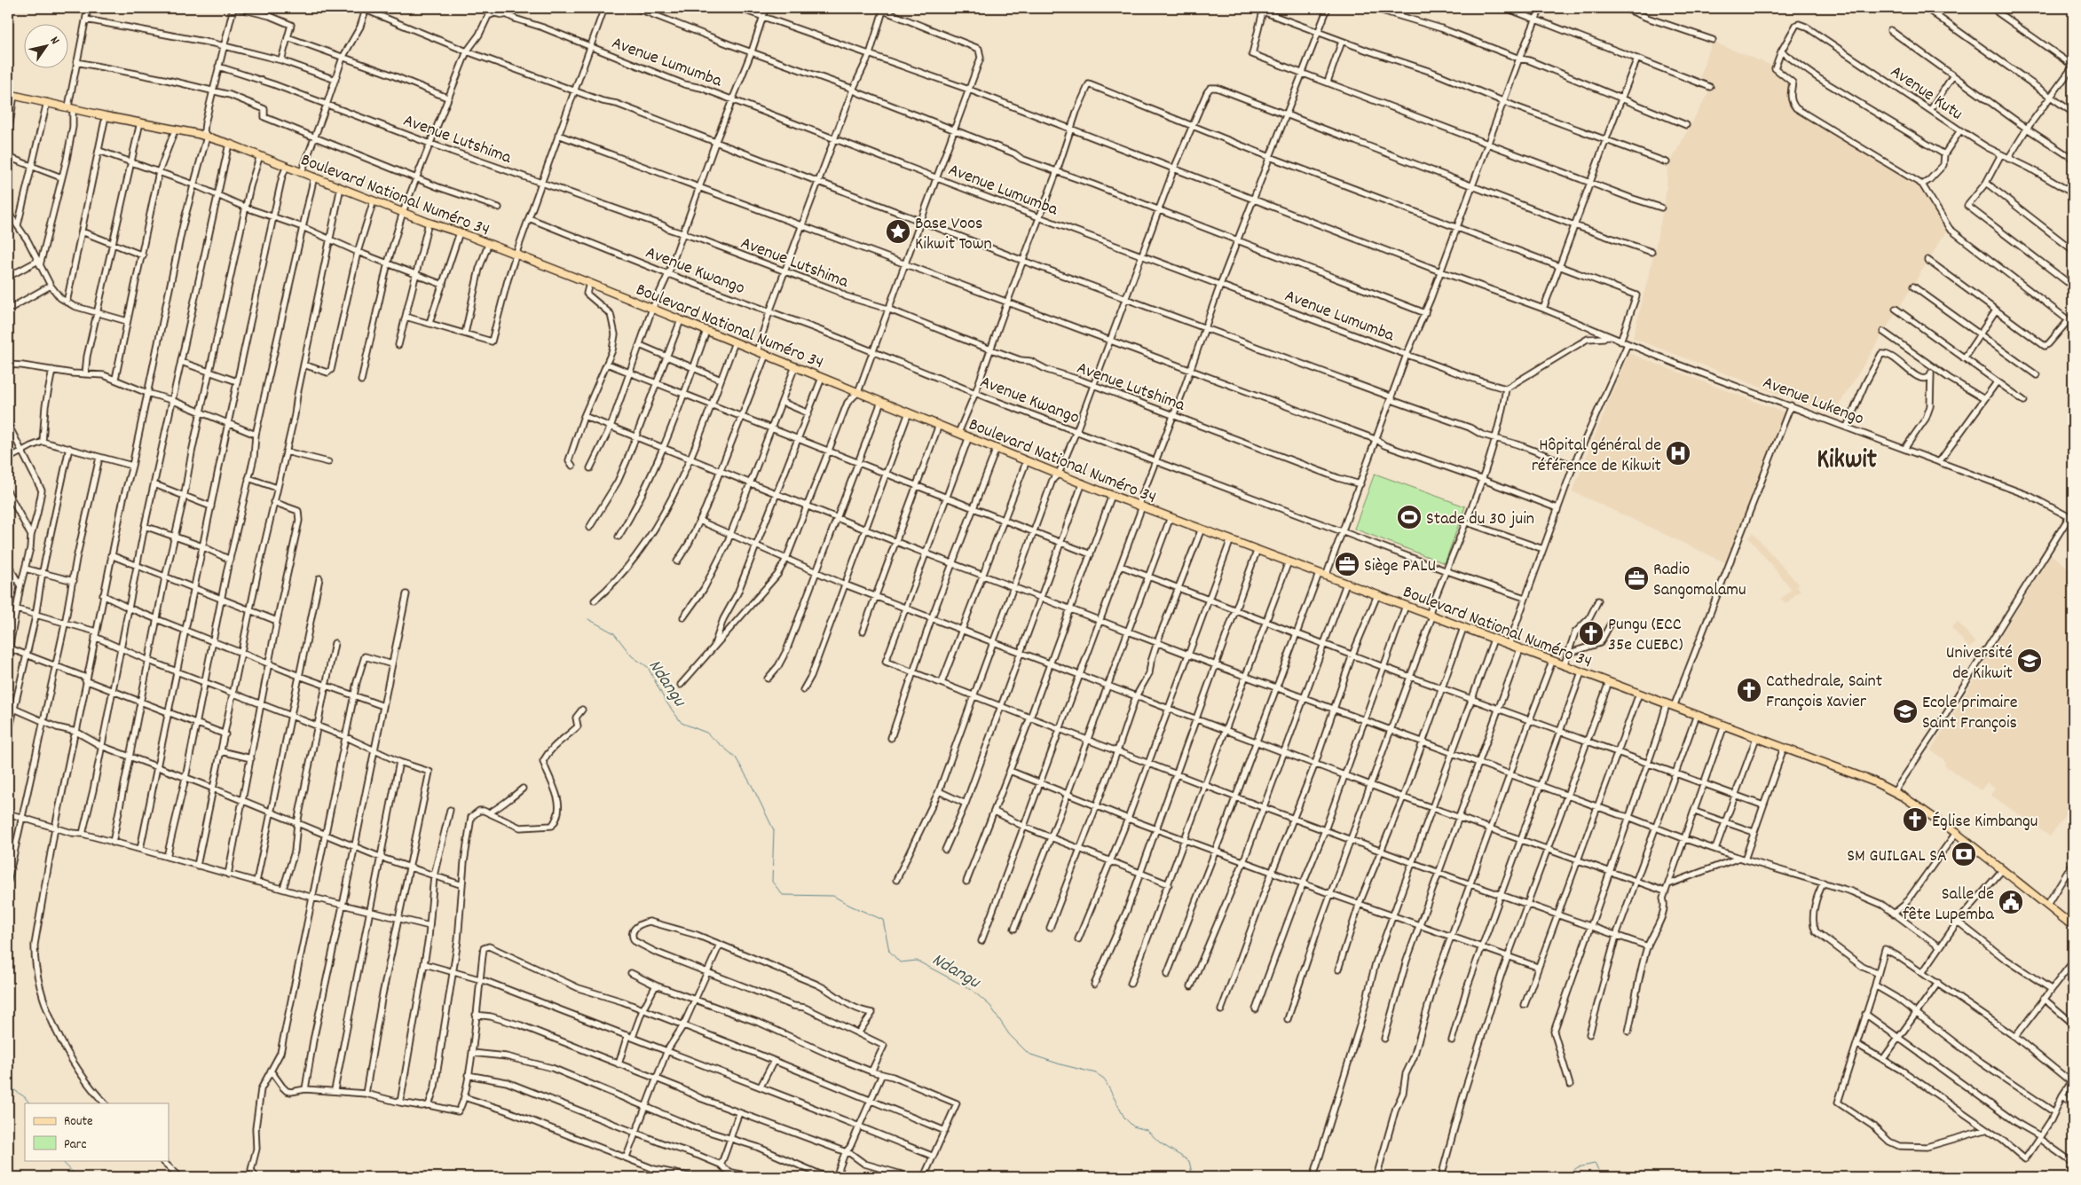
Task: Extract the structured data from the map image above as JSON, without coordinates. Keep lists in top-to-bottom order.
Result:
{
  "streets": {
    "main road": ["Boulevard National Numéro 34"],
    "street": [
      "Avenue Lumumba",
      "Avenue Kutu",
      "Avenue Lutshima",
      "Avenue Kwango",
      "Avenue Lukengo"
    ]
  },
  "districts": ["Kikwit"],
  "water": ["Ndangu"],
  "places": {
    "place": ["Base Voos Kikwit Town"],
    "hospital": ["Hôpital général de référence de Kikwit"],
    "sports": ["Stade du 30 juin"],
    "office": ["Siège PALU", "Radio Sangomalamu"],
    "church": ["Pungu (ECC 35e CUEBC)", "Cathedrale, Saint François Xavier", "Église Kimbangu"],
    "school or university": ["Université de Kikwit", "Ecole primaire Saint François"],
    "bank": ["SM GUILGAL SA"],
    "public building": ["Salle de fête Lupemba"]
  },
  "legend": ["Route", "Parc"],
  "north": "top right"
}
